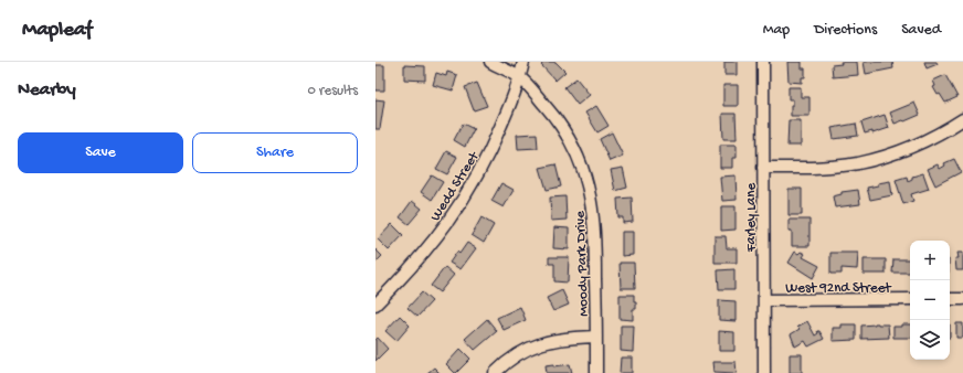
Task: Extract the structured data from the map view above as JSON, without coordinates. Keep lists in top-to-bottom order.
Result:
{
  "streets": {
    "street": [
      "Wedd Street",
      "Farley Lane",
      "Moody Park Drive",
      "West 92nd Street"
    ]
  },
  "crossings": [
    ["Wedd Street", "Moody Park Drive"],
    ["Farley Lane", "West 92nd Street"]
  ],
  "page": {
    "header": "Mapleaf",
    "nav": ["Map", "Directions", "Saved"],
    "heading": ["Nearby", "0 results"],
    "buttons": ["Save", "Share"],
    "map_buttons": ["+", "−"]
  }
}
